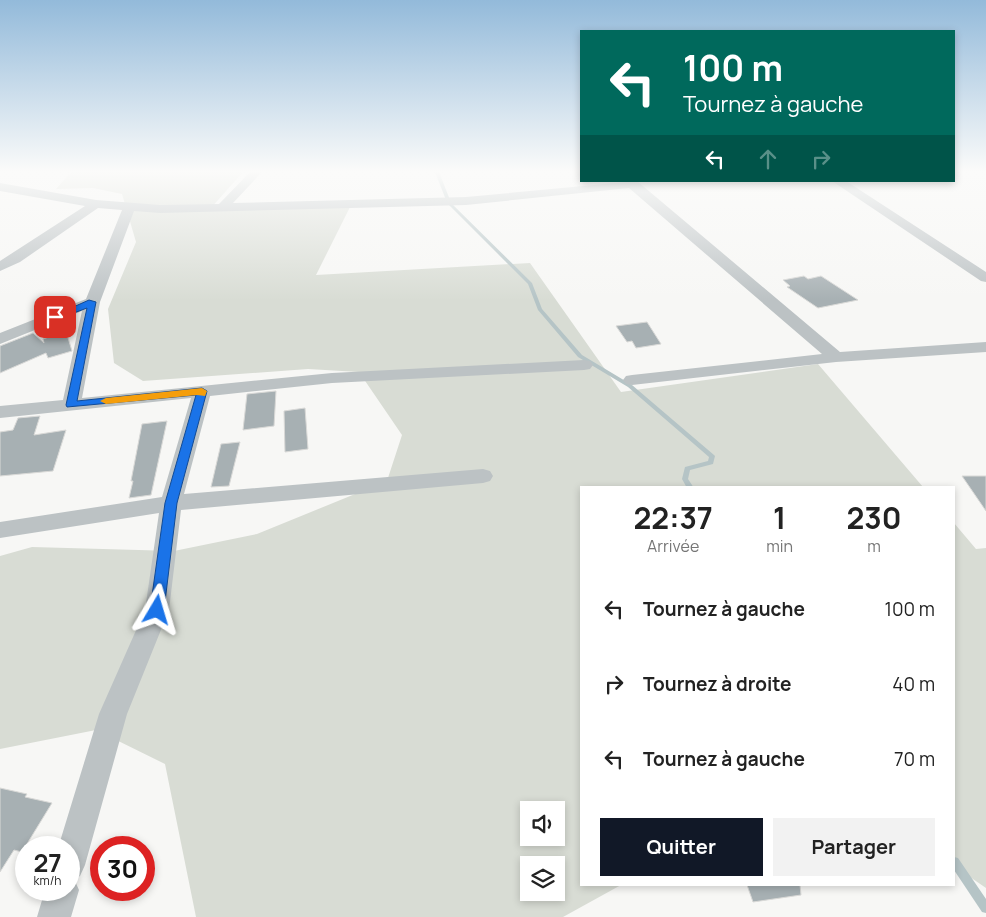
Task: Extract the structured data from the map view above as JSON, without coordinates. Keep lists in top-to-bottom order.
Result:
{
  "page": {
    "turn": ["100 m", "Tournez à gauche"],
    "eta": [
      "22:37",
      "Arrivée",
      "1",
      "min",
      "230",
      "m"
    ],
    "list": [
      {
        "name": "Tournez à gauche",
        "value": "100 m"
      },
      {
        "name": "Tournez à droite",
        "value": "40 m"
      },
      {
        "name": "Tournez à gauche",
        "value": "70 m"
      }
    ],
    "buttons": ["Quitter", "Partager"],
    "speed": "27 km/h",
    "limit": "30"
  }
}
